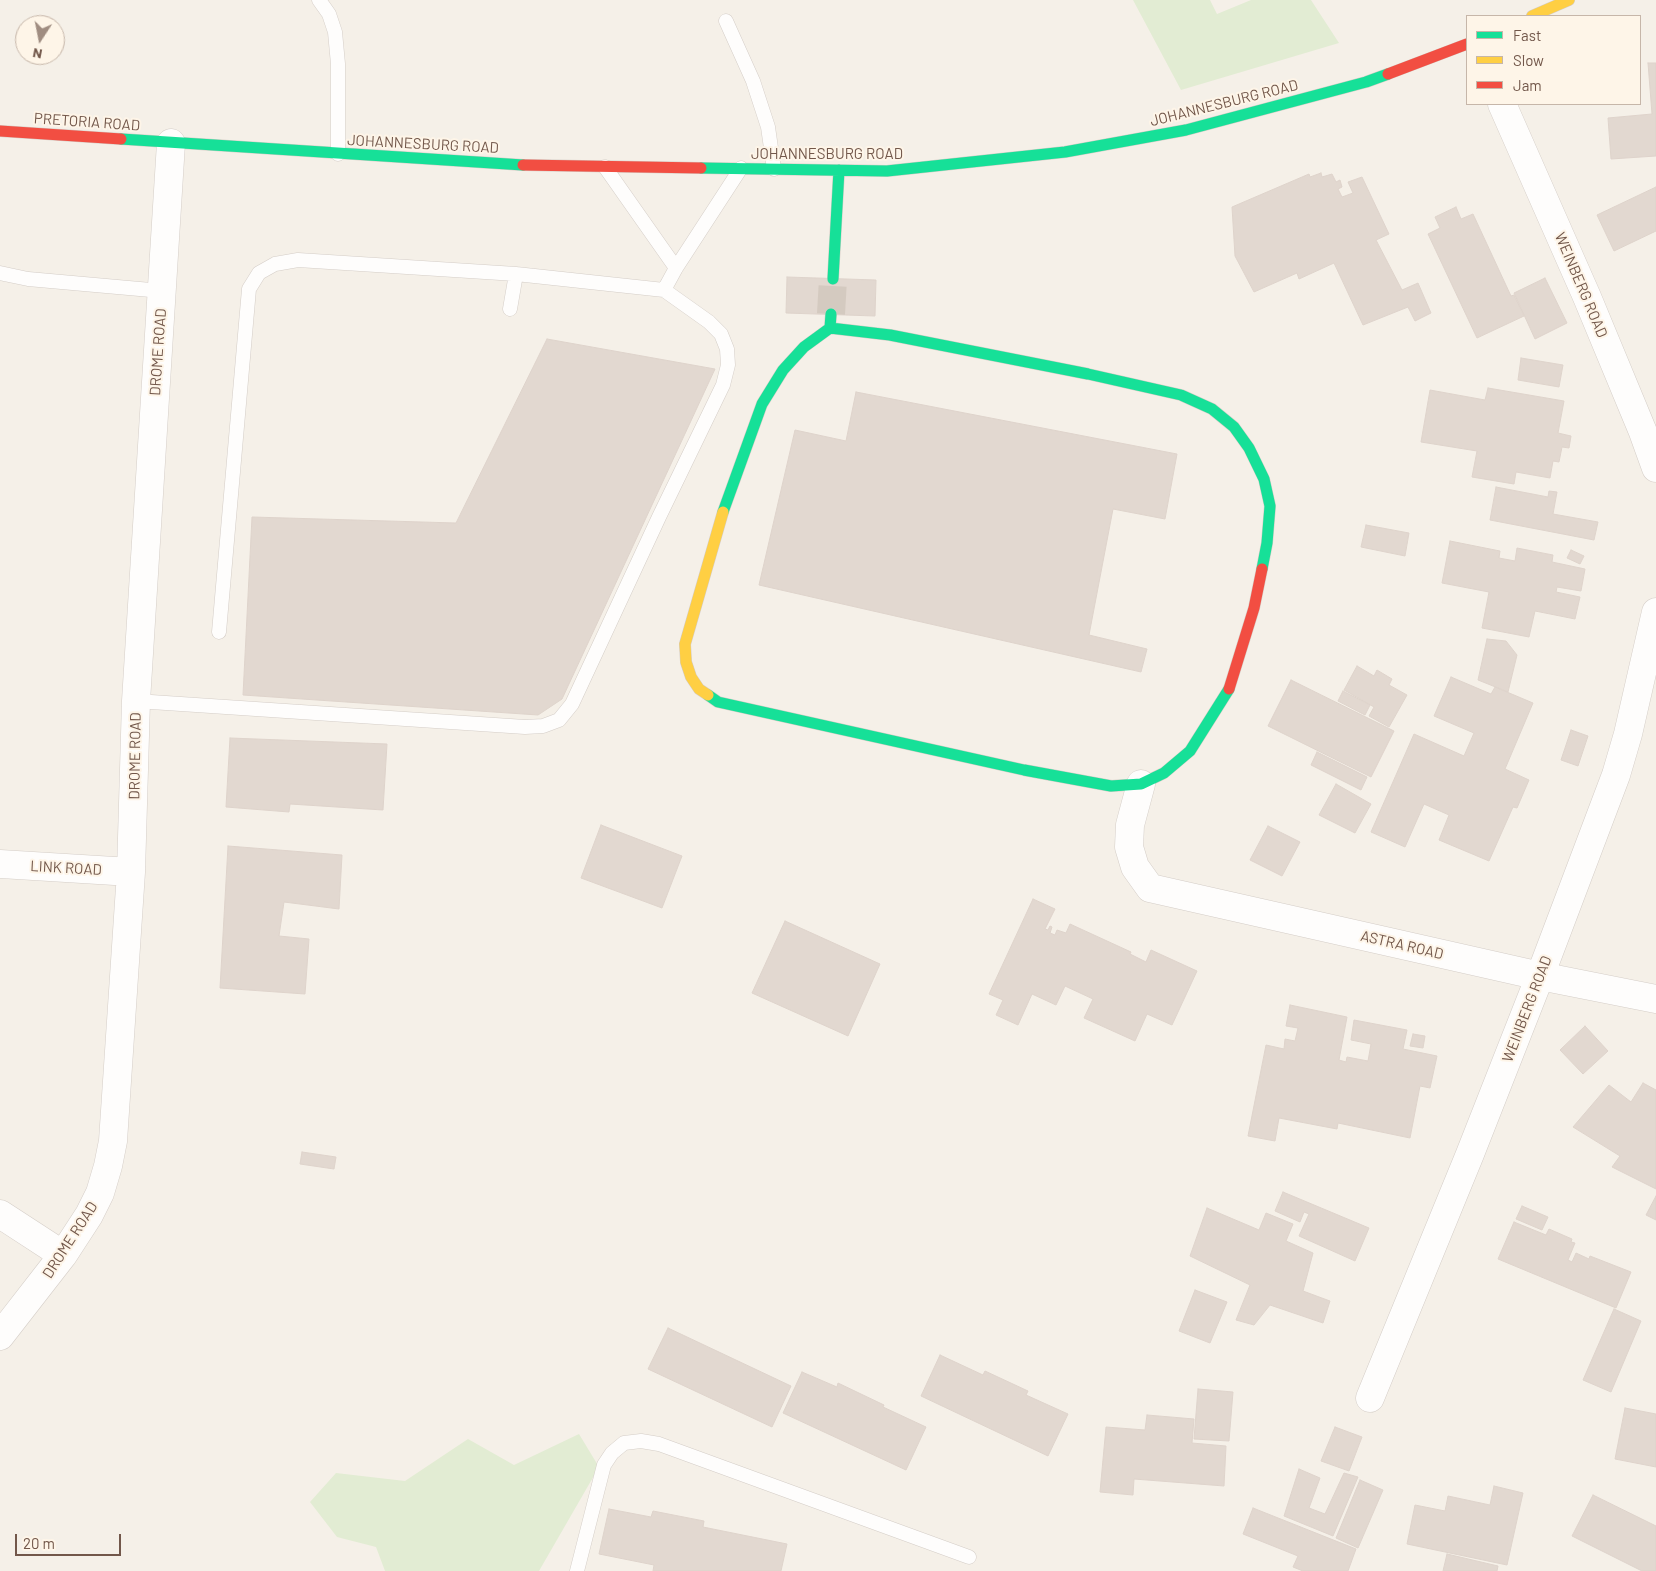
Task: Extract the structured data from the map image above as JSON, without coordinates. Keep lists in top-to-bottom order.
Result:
{
  "streets": {
    "street": [
      "JOHANNESBURG ROAD",
      "PRETORIA ROAD",
      "WEINBERG ROAD",
      "DROME ROAD",
      "LINK ROAD",
      "ASTRA ROAD"
    ]
  },
  "crossings": [
    ["JOHANNESBURG ROAD", "PRETORIA ROAD"],
    ["JOHANNESBURG ROAD", "DROME ROAD"],
    ["PRETORIA ROAD", "DROME ROAD"],
    ["WEINBERG ROAD", "ASTRA ROAD"],
    ["DROME ROAD", "LINK ROAD"]
  ],
  "legend": ["Fast", "Slow", "Jam"],
  "scale_bar": "20 m",
  "north": "bottom"
}
